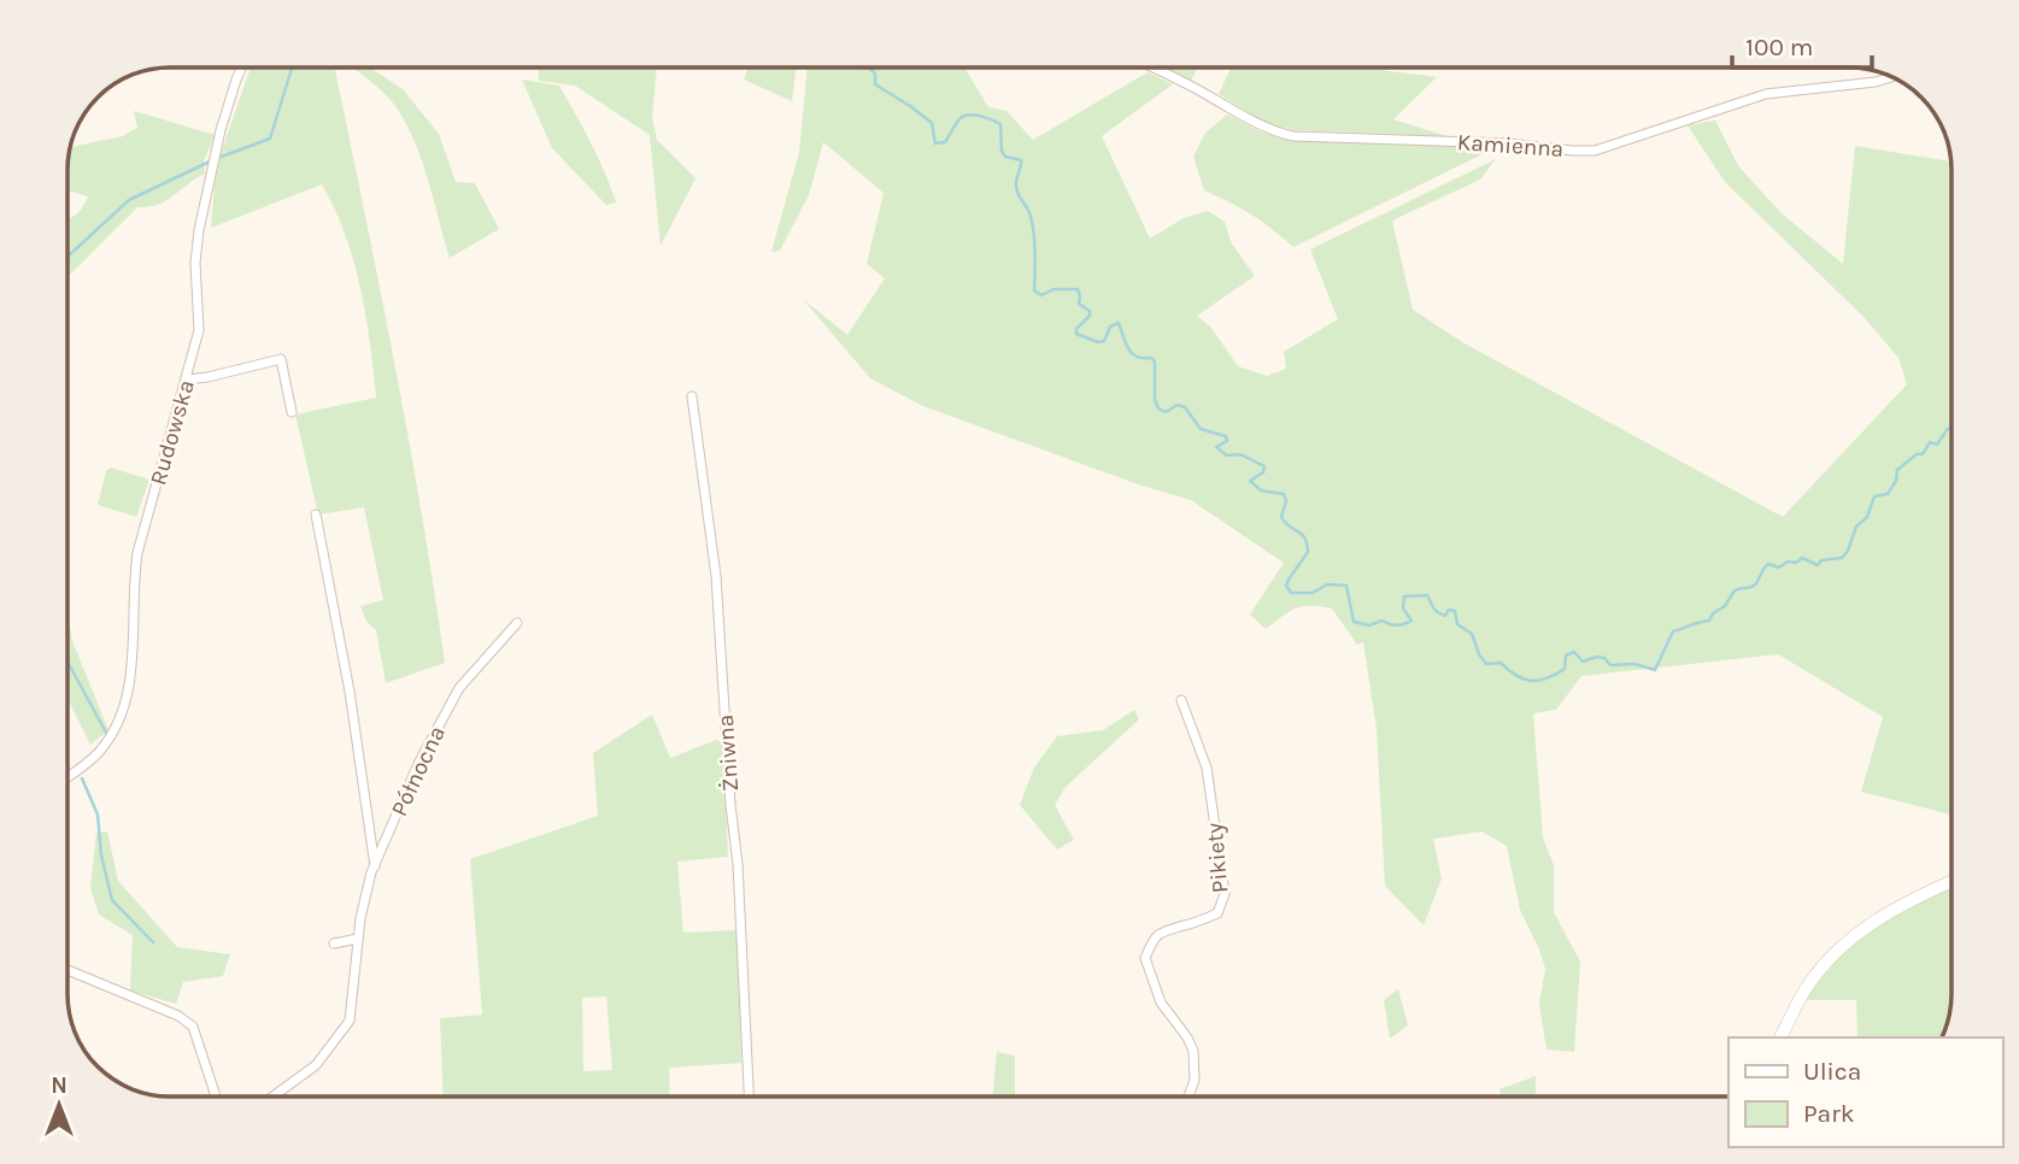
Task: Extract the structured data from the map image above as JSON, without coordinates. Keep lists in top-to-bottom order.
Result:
{
  "streets": {
    "street": [
      "Kamienna",
      "Rudowska",
      "Żniwna",
      "Północna",
      "Pikiety"
    ]
  },
  "legend": ["Ulica", "Park"],
  "scale_bar": "100 m",
  "north": "top"
}
